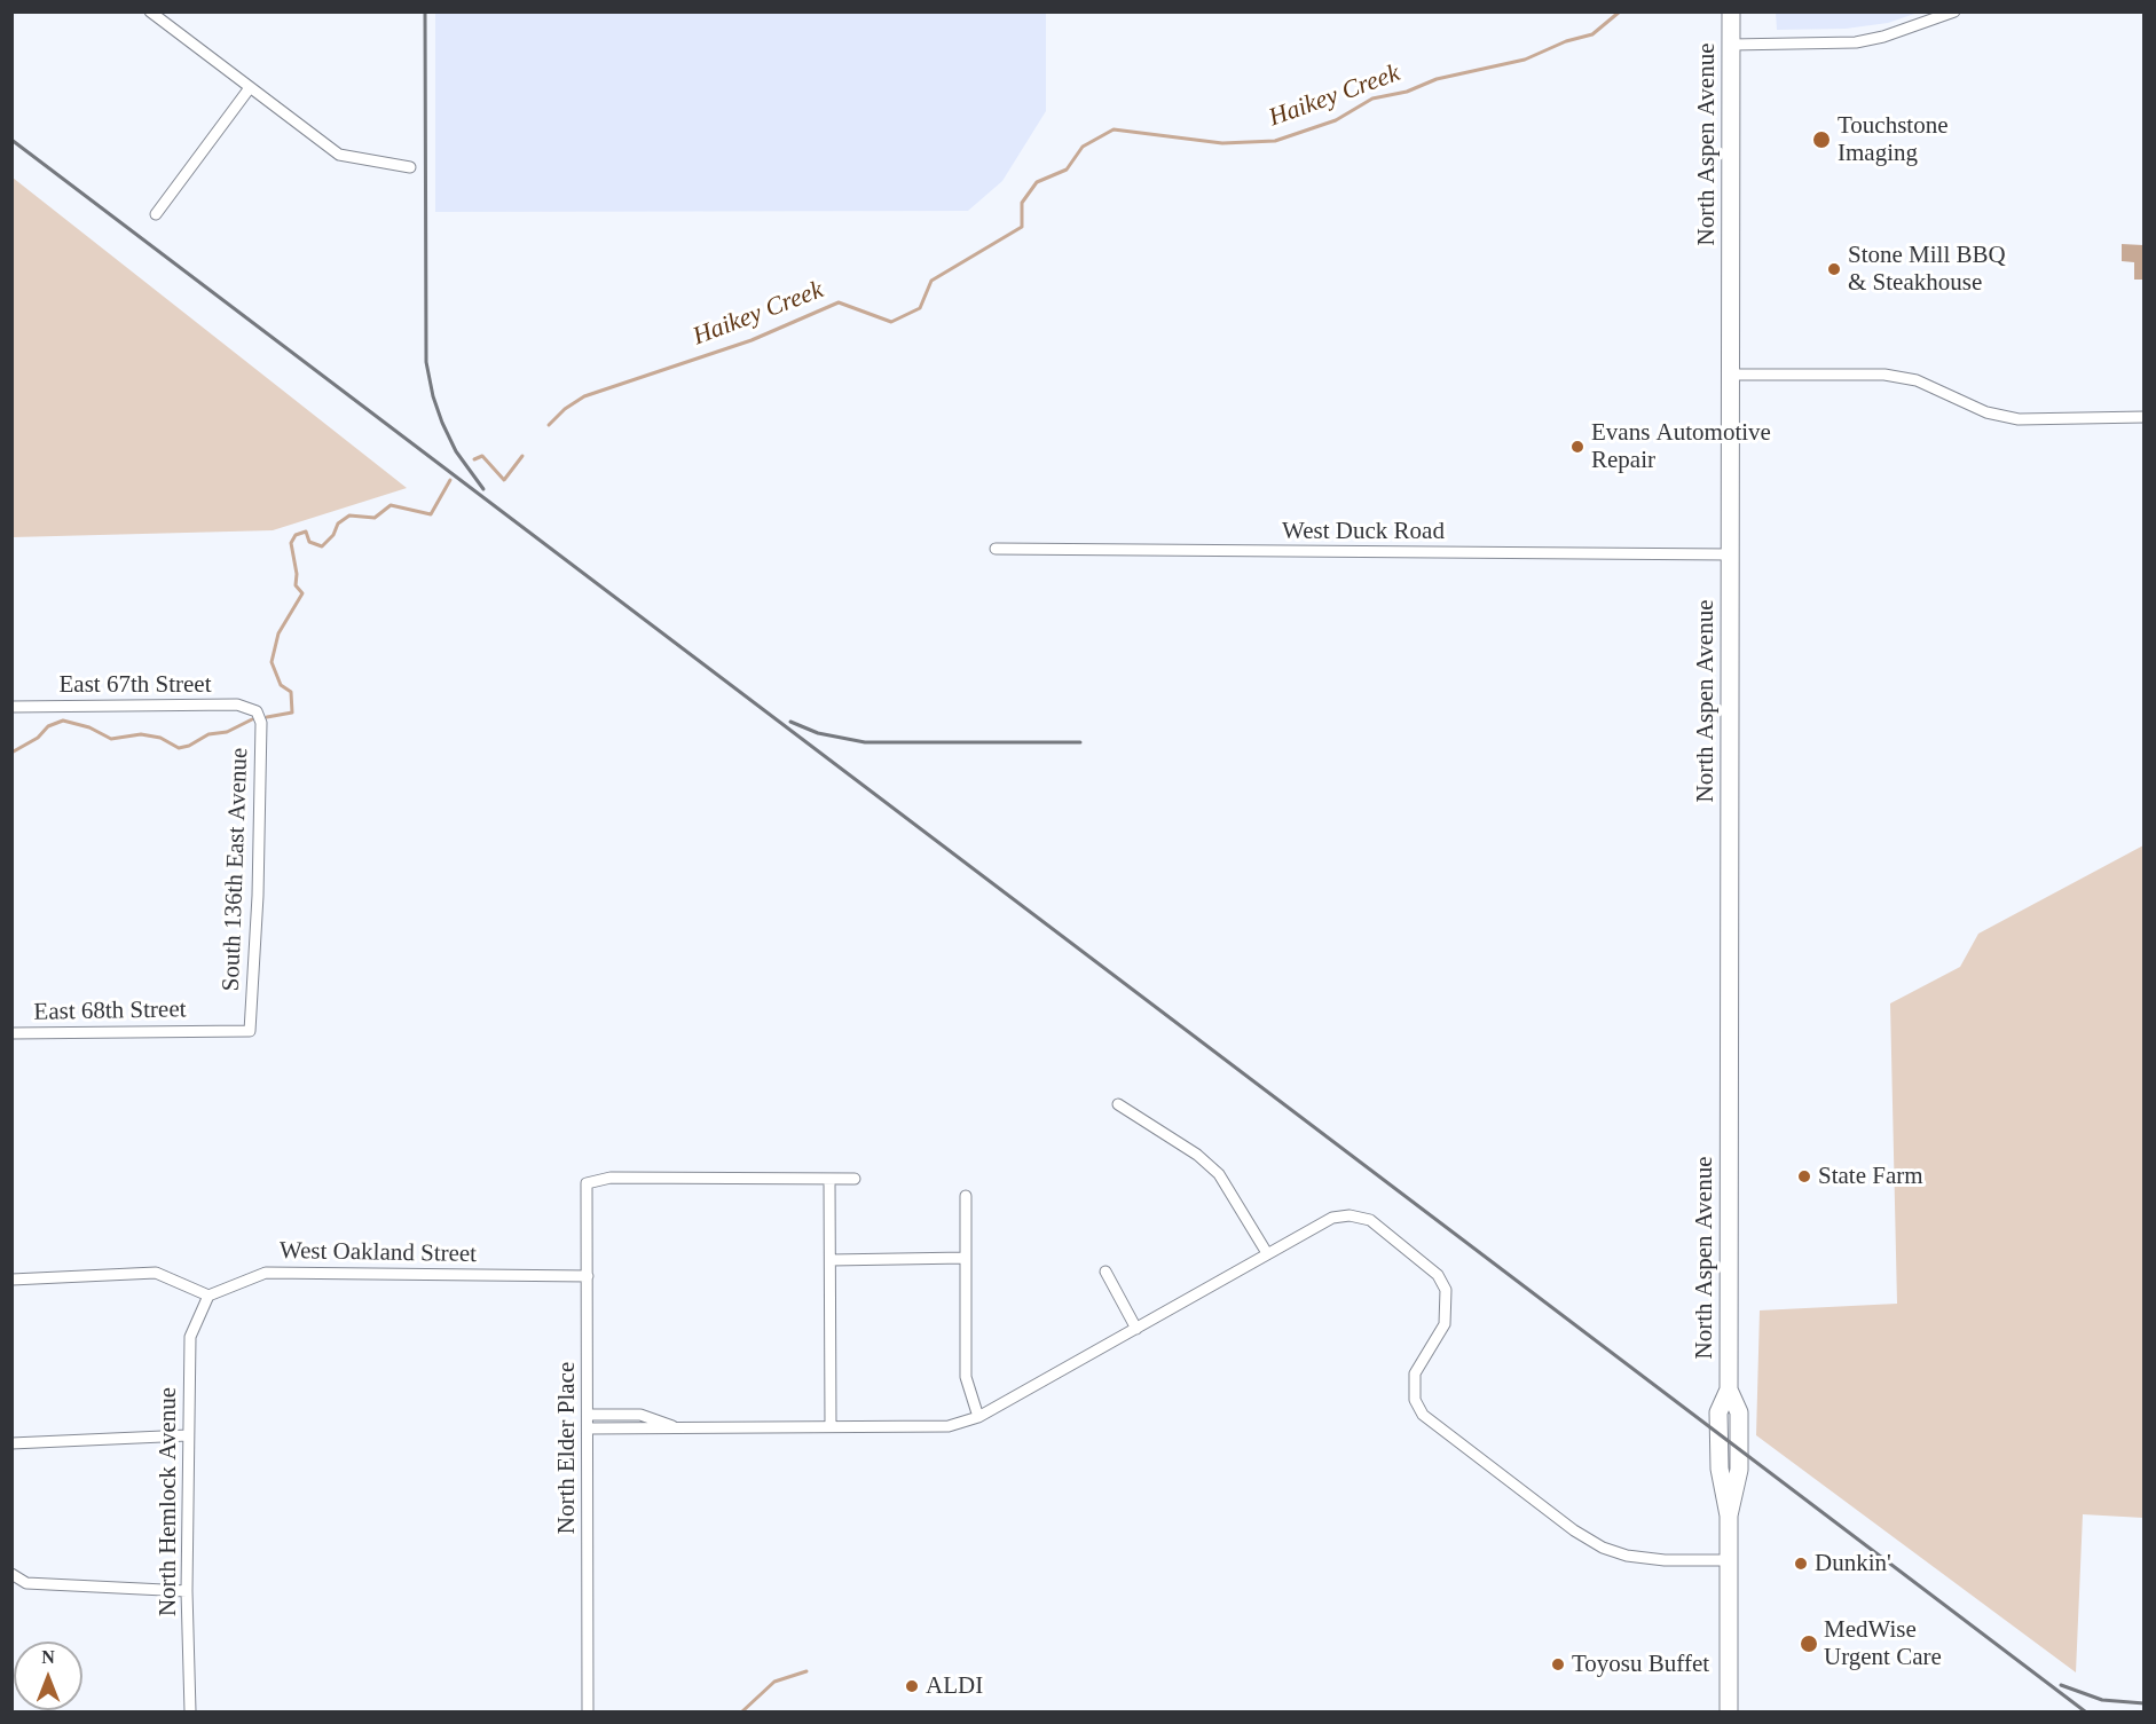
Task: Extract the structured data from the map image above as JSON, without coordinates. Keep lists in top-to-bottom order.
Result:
{
  "streets": {
    "main road": ["North Aspen Avenue"],
    "street": [
      "West Duck Road",
      "East 67th Street",
      "South 136th East Avenue",
      "East 68th Street",
      "West Oakland Street",
      "North Elder Place",
      "North Hemlock Avenue"
    ]
  },
  "crossings": [
    ["North Aspen Avenue", "West Duck Road"],
    ["East 67th Street", "South 136th East Avenue"],
    ["South 136th East Avenue", "East 68th Street"],
    ["West Oakland Street", "North Elder Place"],
    ["West Oakland Street", "North Hemlock Avenue"]
  ],
  "water": ["Haikey Creek"],
  "places": [
    "Touchstone Imaging",
    "Stone Mill BBQ & Steakhouse",
    "Evans Automotive Repair",
    "State Farm",
    "Dunkin'",
    "MedWise Urgent Care",
    "Toyosu Buffet",
    "ALDI"
  ],
  "north": "top"
}
